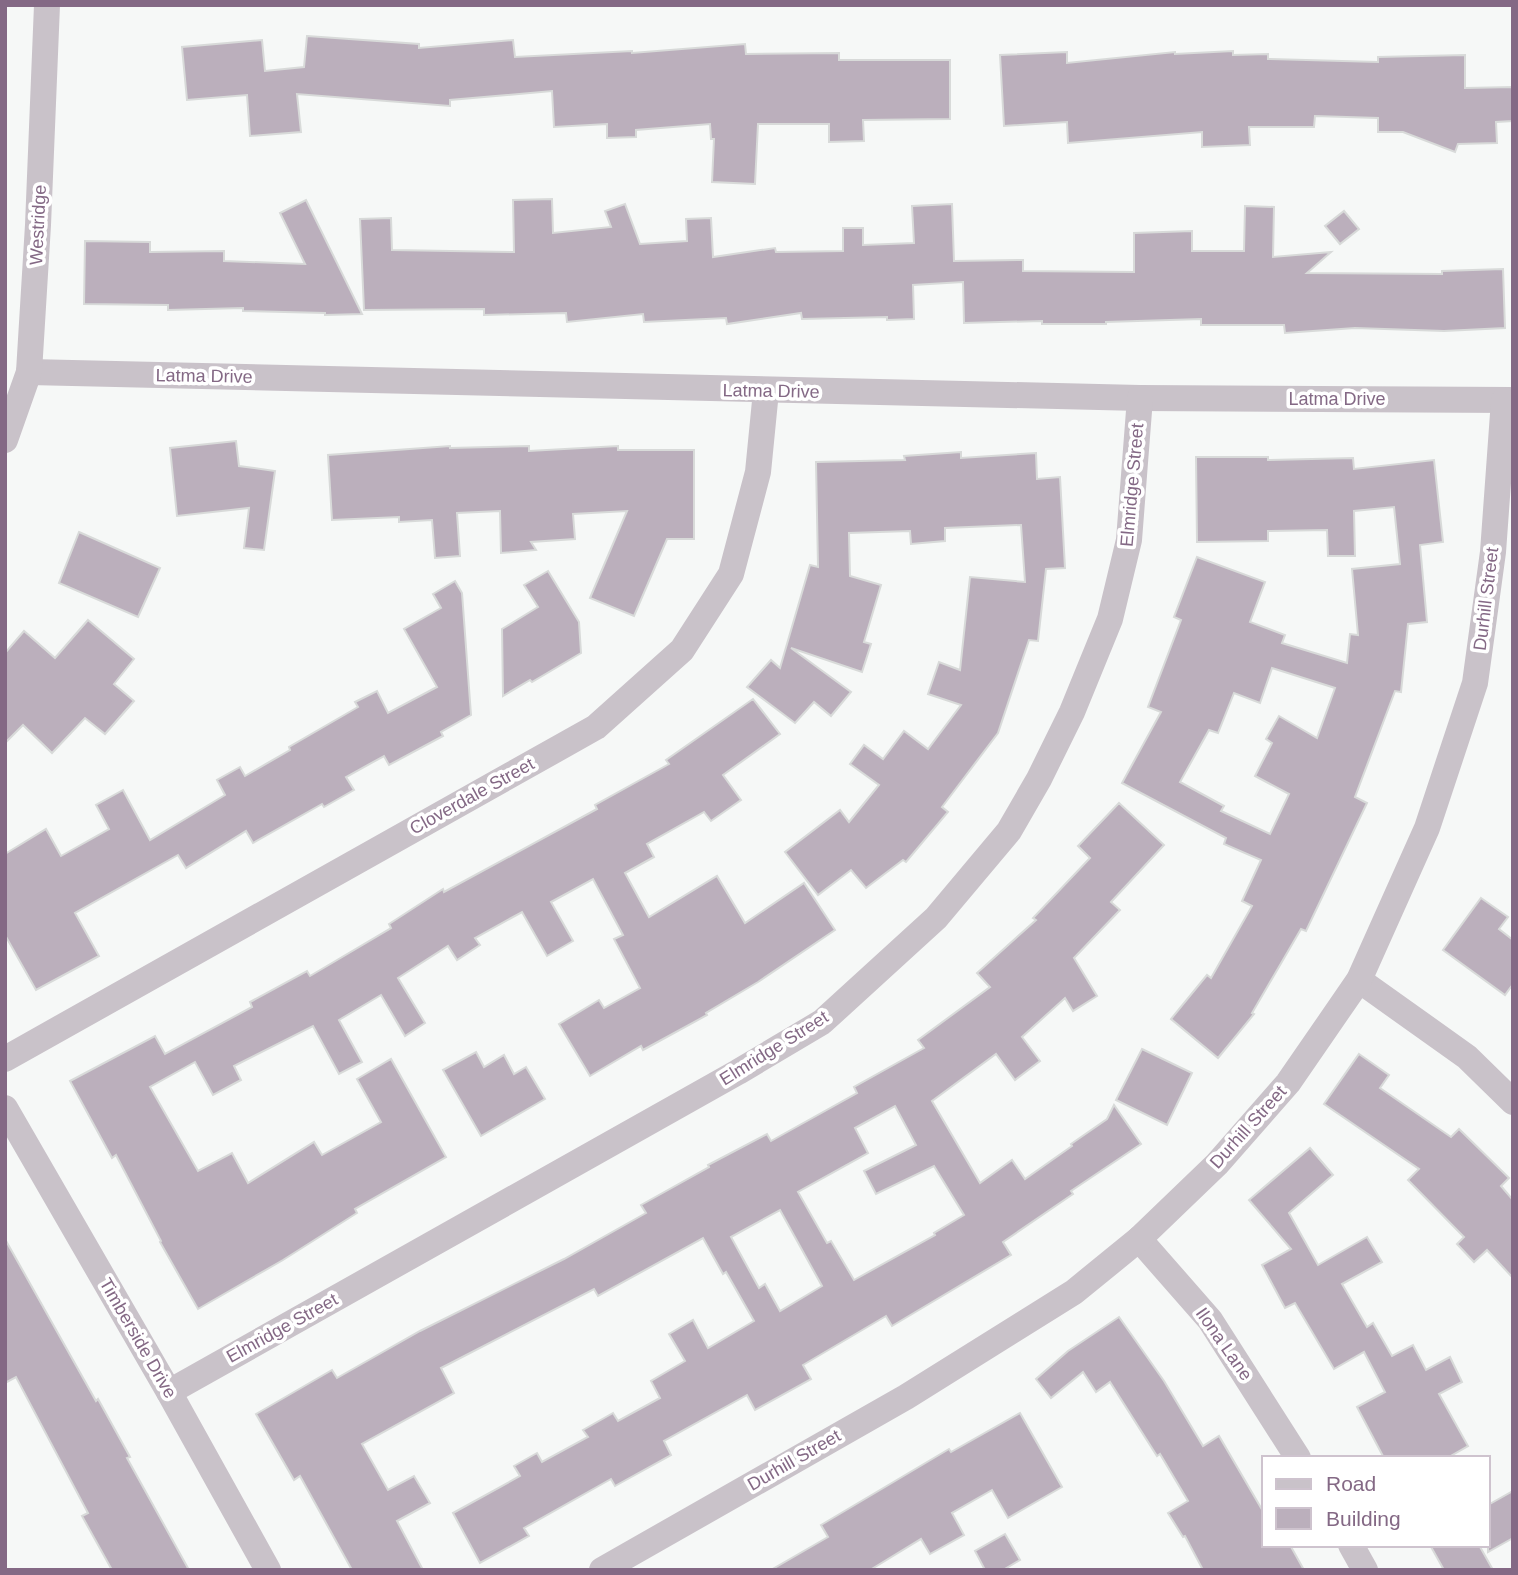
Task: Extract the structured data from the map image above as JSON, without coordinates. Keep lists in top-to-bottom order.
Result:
{
  "streets": {
    "street": [
      "Westridge",
      "Latma Drive",
      "Elmridge Street",
      "Durhill Street",
      "Cloverdale Street",
      "Timberside Drive",
      "Ilona Lane"
    ]
  },
  "crossings": [
    ["Westridge", "Latma Drive"],
    ["Latma Drive", "Elmridge Street"],
    ["Latma Drive", "Durhill Street"],
    ["Latma Drive", "Cloverdale Street"],
    ["Elmridge Street", "Timberside Drive"],
    ["Durhill Street", "Ilona Lane"]
  ],
  "legend": ["Road", "Building"]
}
